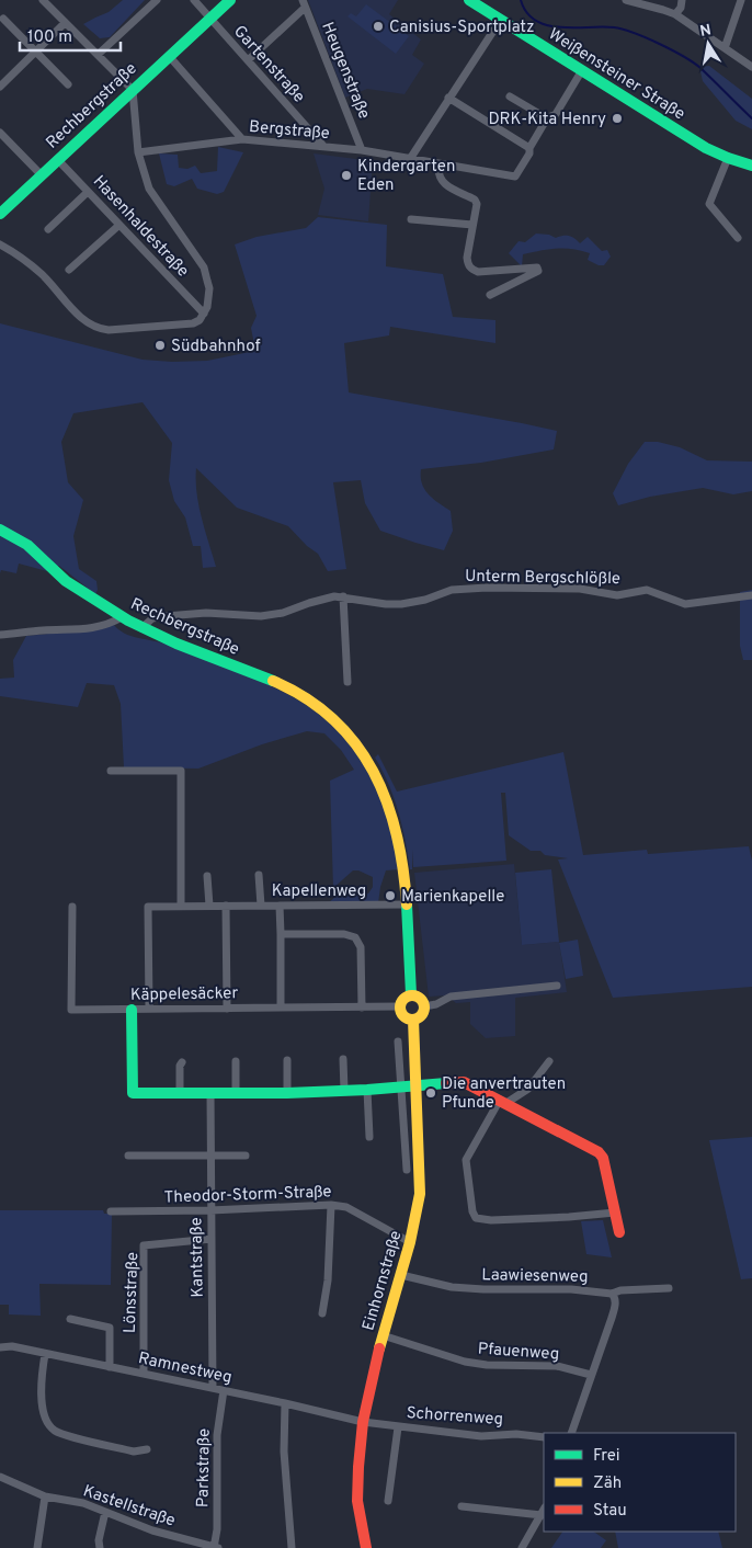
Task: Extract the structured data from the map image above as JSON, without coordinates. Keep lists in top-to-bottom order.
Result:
{
  "streets": {
    "main road": ["Weißensteiner Straße", "Rechbergstraße", "Einhornstraße"],
    "street": [
      "Gartenstraße",
      "Heugenstraße",
      "Bergstraße",
      "Hasenhaldestraße",
      "Unterm Bergschlößle",
      "Kapellenweg",
      "Käppelesäcker",
      "Theodor-Storm-Straße",
      "Kantstraße",
      "Laawiesenweg",
      "Lönsstraße",
      "Pfauenweg",
      "Ramnestweg",
      "Schorrenweg",
      "Parkstraße",
      "Kastellstraße"
    ]
  },
  "crossings": [
    ["Gartenstraße", "Rechbergstraße"],
    ["Gartenstraße", "Bergstraße"],
    ["Heugenstraße", "Bergstraße"],
    ["Rechbergstraße", "Hasenhaldestraße"],
    ["Rechbergstraße", "Unterm Bergschlößle"],
    ["Rechbergstraße", "Kapellenweg"],
    ["Käppelesäcker", "Einhornstraße"],
    ["Theodor-Storm-Straße", "Kantstraße"],
    ["Theodor-Storm-Straße", "Einhornstraße"],
    ["Kantstraße", "Lönsstraße"],
    ["Kantstraße", "Ramnestweg"],
    ["Laawiesenweg", "Einhornstraße"],
    ["Einhornstraße", "Pfauenweg"],
    ["Einhornstraße", "Ramnestweg"],
    ["Einhornstraße", "Schorrenweg"],
    ["Lönsstraße", "Ramnestweg"],
    ["Ramnestweg", "Schorrenweg"],
    ["Ramnestweg", "Parkstraße"],
    ["Parkstraße", "Kastellstraße"]
  ],
  "places": [
    "Canisius-Sportplatz",
    "DRK-Kita Henry",
    "Kindergarten Eden",
    "Südbahnhof",
    "Marienkapelle",
    "Die anvertrauten Pfunde"
  ],
  "legend": ["Frei", "Zäh", "Stau"],
  "scale_bar": "100 m",
  "north": "top"
}
